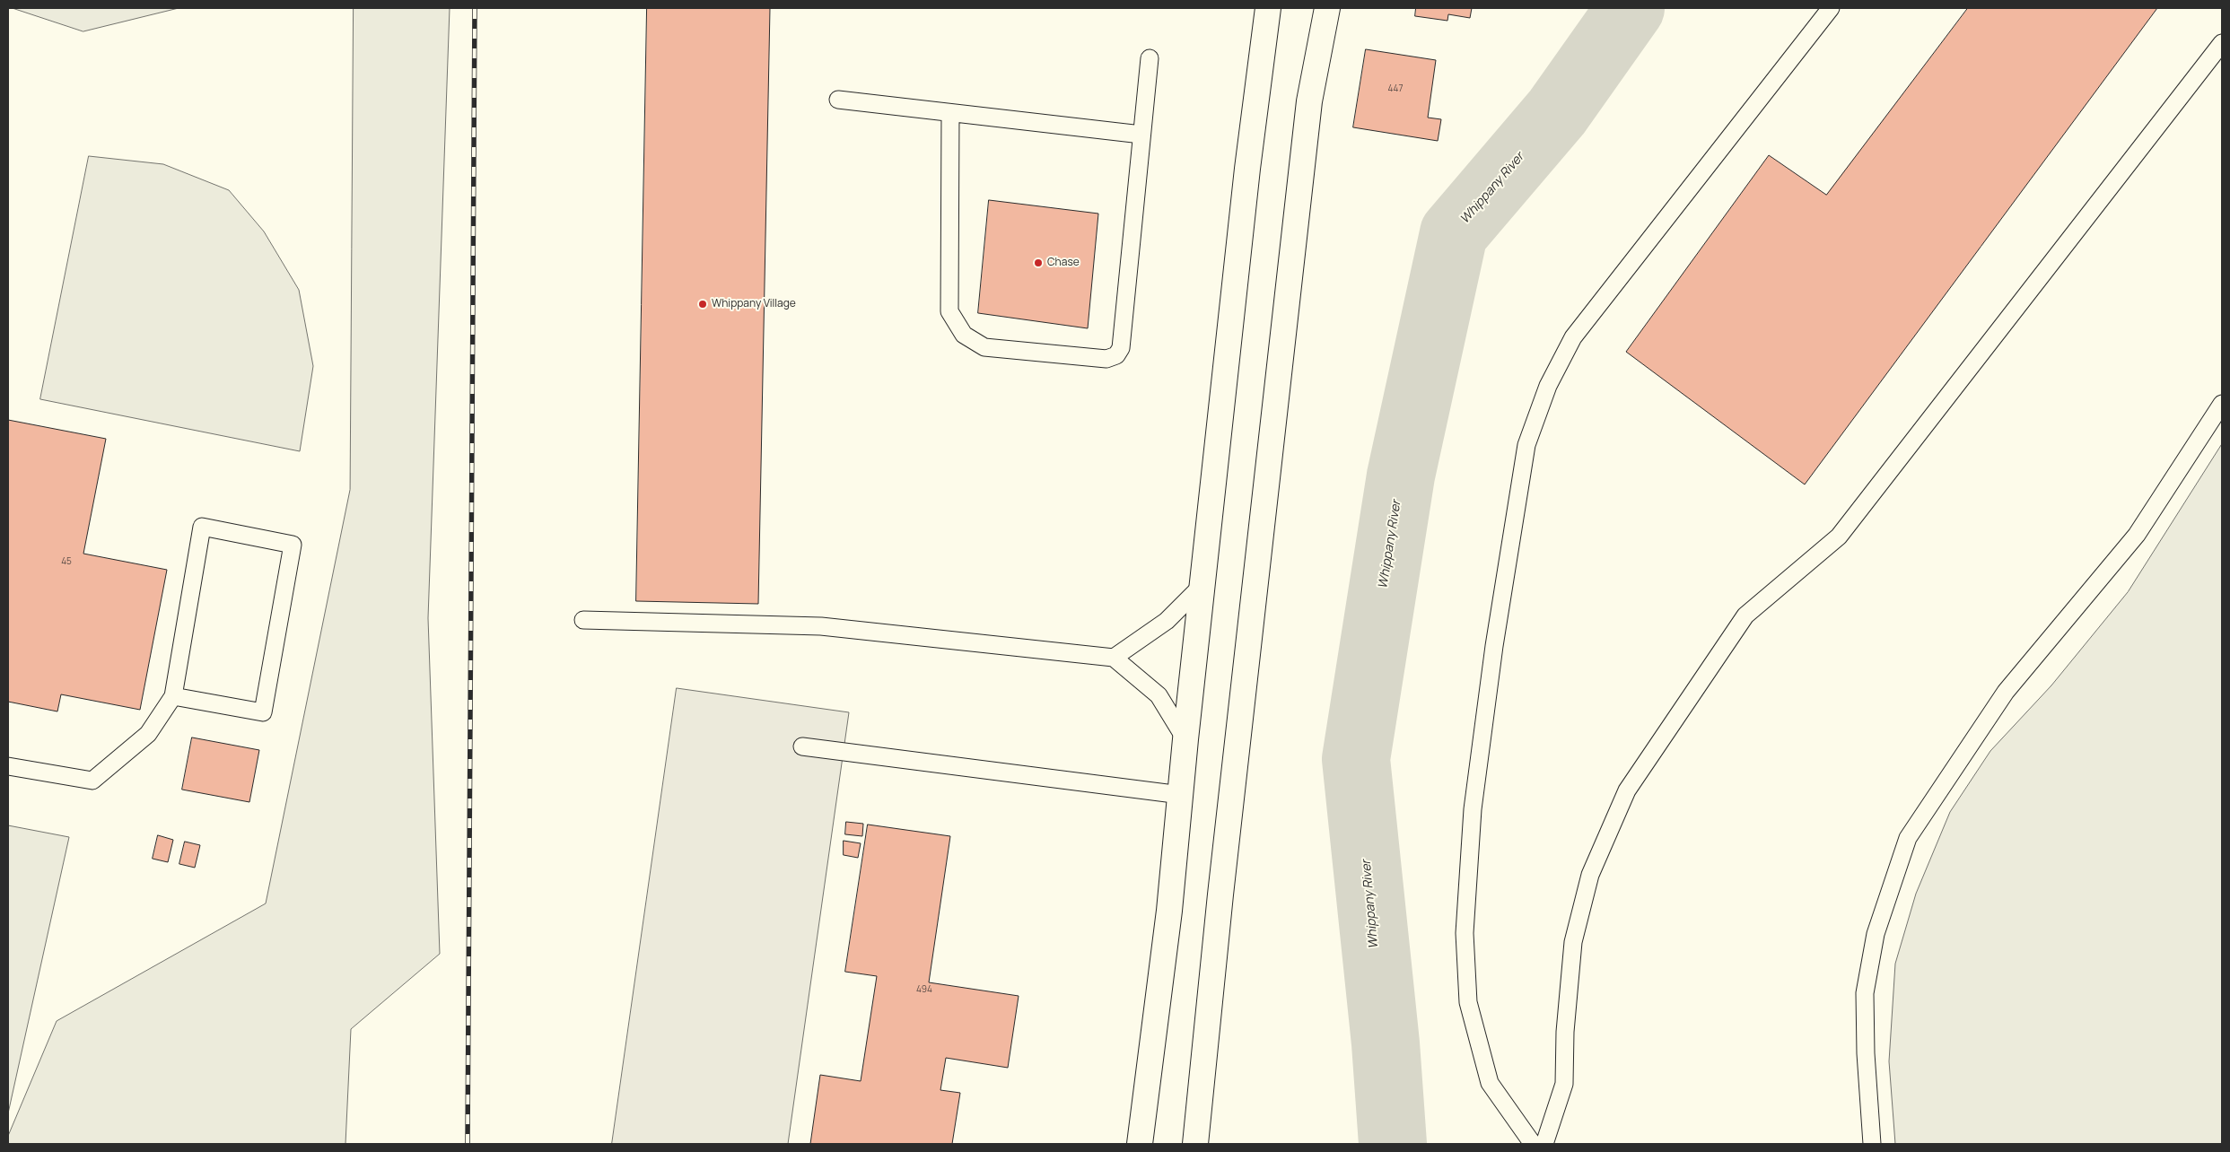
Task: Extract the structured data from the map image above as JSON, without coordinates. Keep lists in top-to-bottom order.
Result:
{
  "water": ["Whippany River"],
  "places": ["Chase", "Whippany Village"],
  "house_numbers": ["447", "45", "494"]
}
